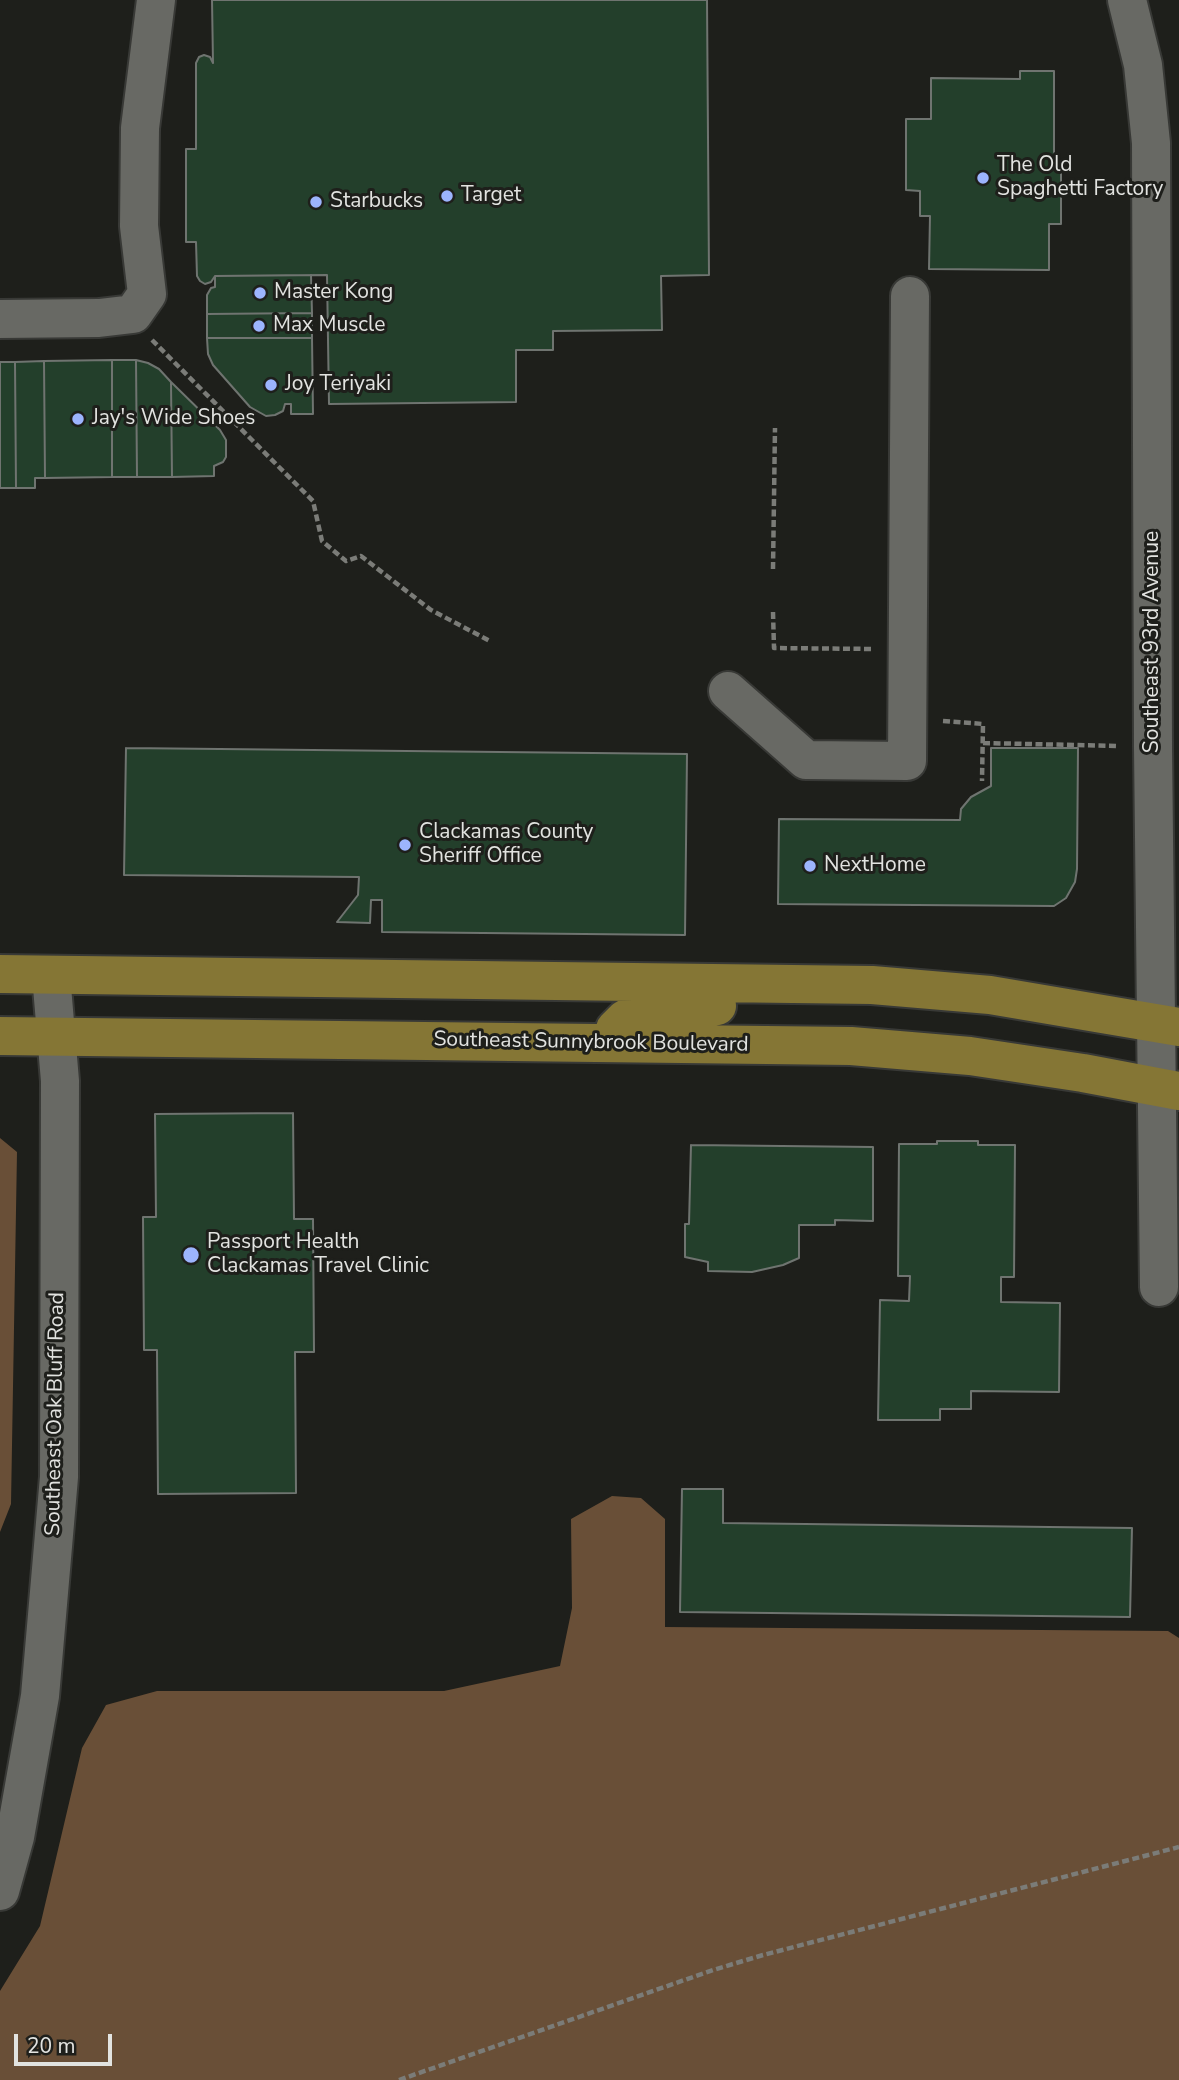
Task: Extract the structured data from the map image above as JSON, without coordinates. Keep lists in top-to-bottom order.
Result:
{
  "streets": {
    "main road": ["Southeast Sunnybrook Boulevard"],
    "street": ["Southeast 93rd Avenue", "Southeast Oak Bluff Road"]
  },
  "crossings": [
    ["Southeast 93rd Avenue", "Southeast Sunnybrook Boulevard"],
    ["Southeast Sunnybrook Boulevard", "Southeast Oak Bluff Road"]
  ],
  "places": [
    "The Old Spaghetti Factory",
    "Target",
    "Starbucks",
    "Master Kong",
    "Max Muscle",
    "Joy Teriyaki",
    "Jay's Wide Shoes",
    "Clackamas County Sheriff Office",
    "NextHome",
    "Passport Health Clackamas Travel Clinic"
  ],
  "scale_bar": "20 m"
}
